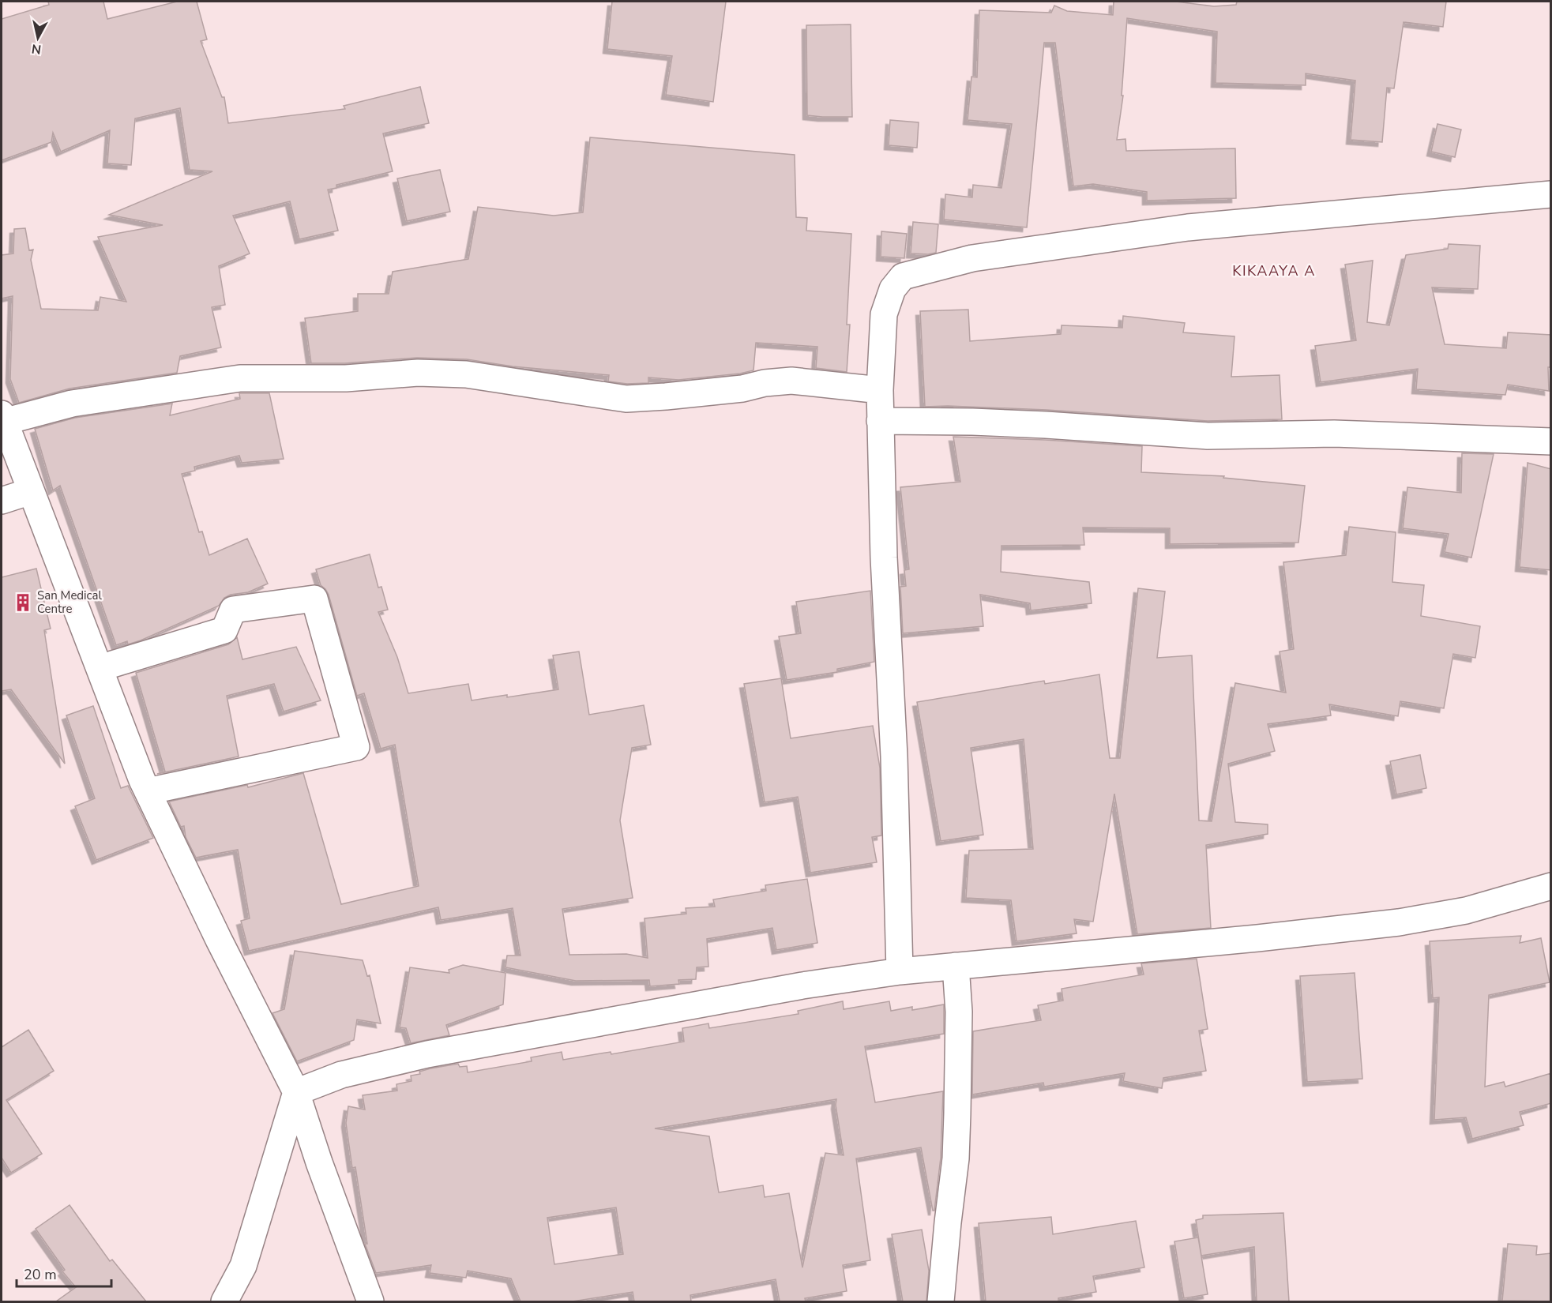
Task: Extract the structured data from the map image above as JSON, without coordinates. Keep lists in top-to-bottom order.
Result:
{
  "districts": ["KIKAAYA A"],
  "places": {
    "building": ["San Medical Centre"]
  },
  "scale_bar": "20 m",
  "north": "bottom"
}
